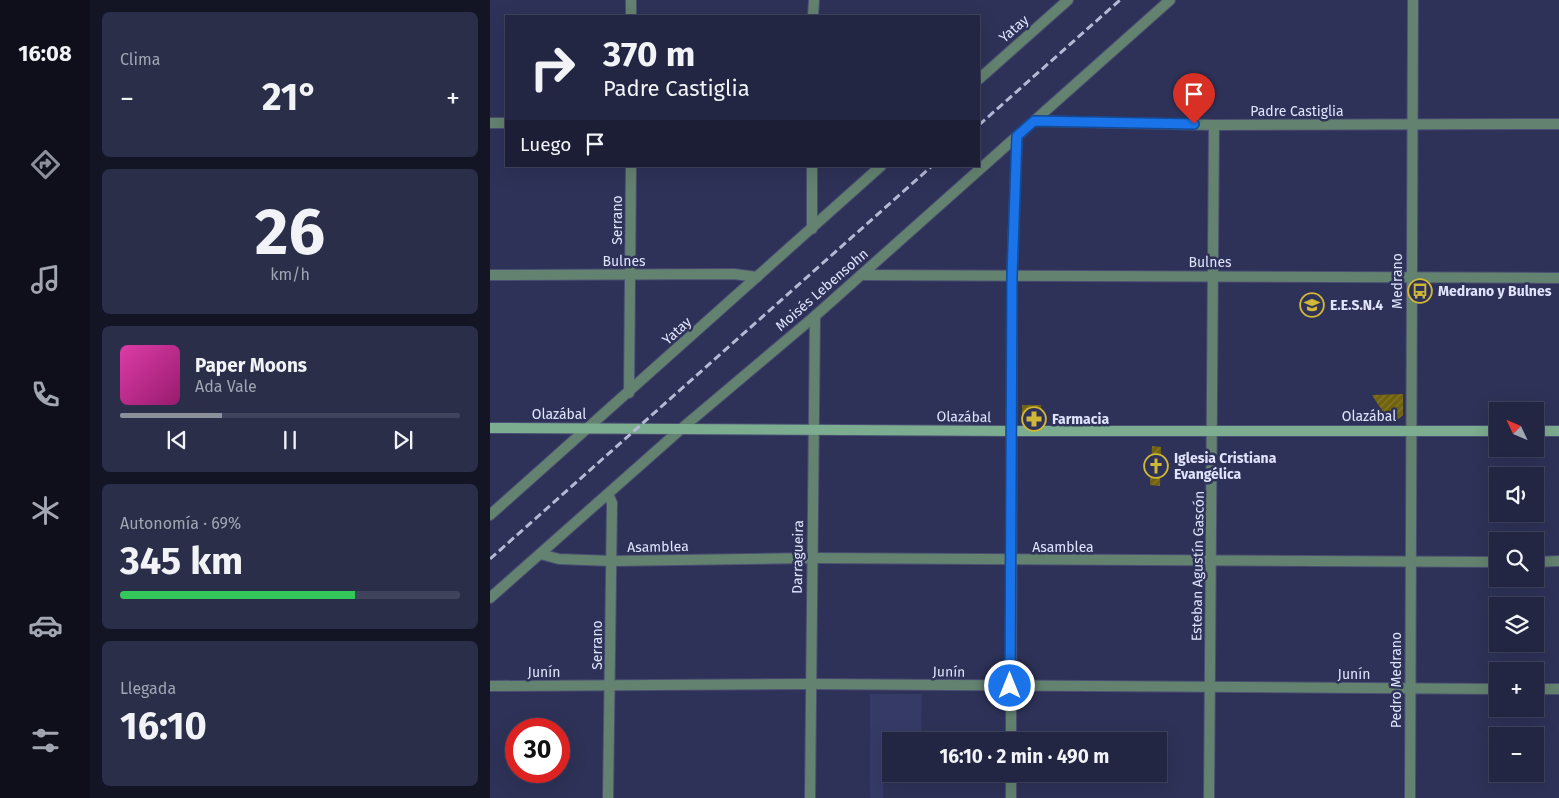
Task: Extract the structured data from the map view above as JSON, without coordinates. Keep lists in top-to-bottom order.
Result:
{
  "streets": {
    "street": [
      "Yatay",
      "Padre Castiglia",
      "Serrano",
      "Bulnes",
      "Medrano",
      "Moisés Lebensohn",
      "Olazábal",
      "Asamblea",
      "Darragueira",
      "Esteban Agustín Gascón",
      "Junín",
      "Pedro Medrano"
    ]
  },
  "crossings": [
    ["Yatay", "Serrano"],
    ["Yatay", "Bulnes"],
    ["Yatay", "Olazábal"],
    ["Padre Castiglia", "Medrano"],
    ["Padre Castiglia", "Moisés Lebensohn"],
    ["Padre Castiglia", "Esteban Agustín Gascón"],
    ["Serrano", "Bulnes"],
    ["Serrano", "Moisés Lebensohn"],
    ["Serrano", "Asamblea"],
    ["Serrano", "Junín"],
    ["Bulnes", "Medrano"],
    ["Bulnes", "Moisés Lebensohn"],
    ["Bulnes", "Esteban Agustín Gascón"],
    ["Medrano", "Olazábal"],
    ["Medrano", "Asamblea"],
    ["Medrano", "Pedro Medrano"],
    ["Moisés Lebensohn", "Olazábal"],
    ["Moisés Lebensohn", "Asamblea"],
    ["Moisés Lebensohn", "Darragueira"],
    ["Olazábal", "Darragueira"],
    ["Olazábal", "Esteban Agustín Gascón"],
    ["Asamblea", "Darragueira"],
    ["Asamblea", "Esteban Agustín Gascón"],
    ["Asamblea", "Pedro Medrano"],
    ["Darragueira", "Junín"],
    ["Esteban Agustín Gascón", "Junín"],
    ["Junín", "Pedro Medrano"]
  ],
  "places": {
    "bus stop": ["Medrano y Bulnes"],
    "school or university": ["E.E.S.N.4"],
    "pharmacy": ["Farmacia"],
    "church": ["Iglesia Cristiana Evangélica"]
  },
  "north": "top left",
  "page": {
    "tabs": "16:08",
    "tile": [
      "Clima",
      ["26", "km/h"],
      ["Autonomía · 69%", "345 km"],
      ["Llegada", "16:10"]
    ],
    "turn": ["370 m", "Padre Castiglia"],
    "heat": ["−", "21°", "+"],
    "then": "Luego",
    "song": ["Paper Moons", "Ada Vale"],
    "map_buttons": ["+", "−"],
    "limit": "30",
    "trip": "16:10 · 2 min · 490 m"
  }
}
